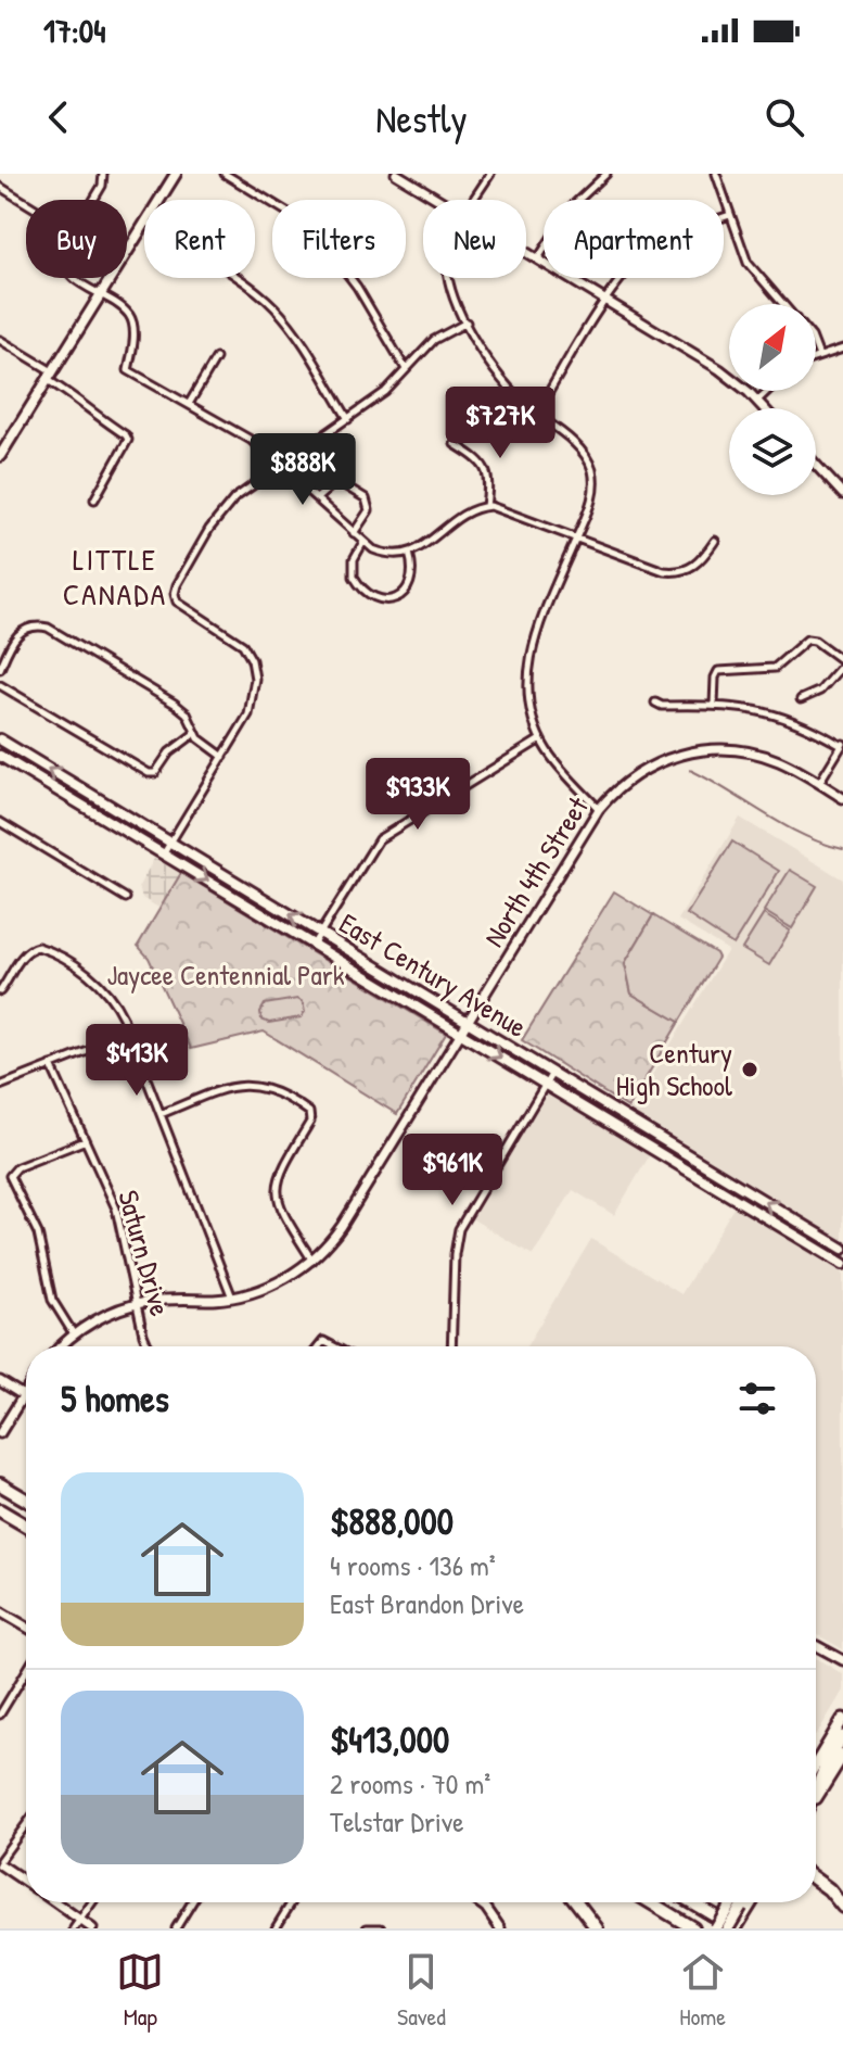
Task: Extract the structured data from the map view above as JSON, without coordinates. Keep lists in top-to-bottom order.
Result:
{
  "streets": {
    "main road": ["East Century Avenue"],
    "street": ["North 4th Street", "Saturn Drive"]
  },
  "crossings": [
    ["North 4th Street", "East Century Avenue"],
    ["North 4th Street", "Saturn Drive"]
  ],
  "districts": ["LITTLE CANADA"],
  "parks": ["Jaycee Centennial Park"],
  "places": ["Century High School"],
  "north": "top right",
  "page": {
    "status": "17:04",
    "header": "Nestly",
    "chip": [
      "Buy",
      "Rent",
      "Filters",
      "New",
      "Apartment"
    ],
    "price": [
      "$727K",
      "$888K",
      "$933K",
      "$413K",
      "$961K"
    ],
    "heading": "5 homes",
    "list": [
      {
        "name": "$888,000",
        "note": "4 rooms · 136 m² · East Brandon Drive"
      },
      {
        "name": "$413,000",
        "note": "2 rooms · 70 m² · Telstar Drive"
      }
    ],
    "tabs": ["Map", "Saved", "Home"]
  }
}
